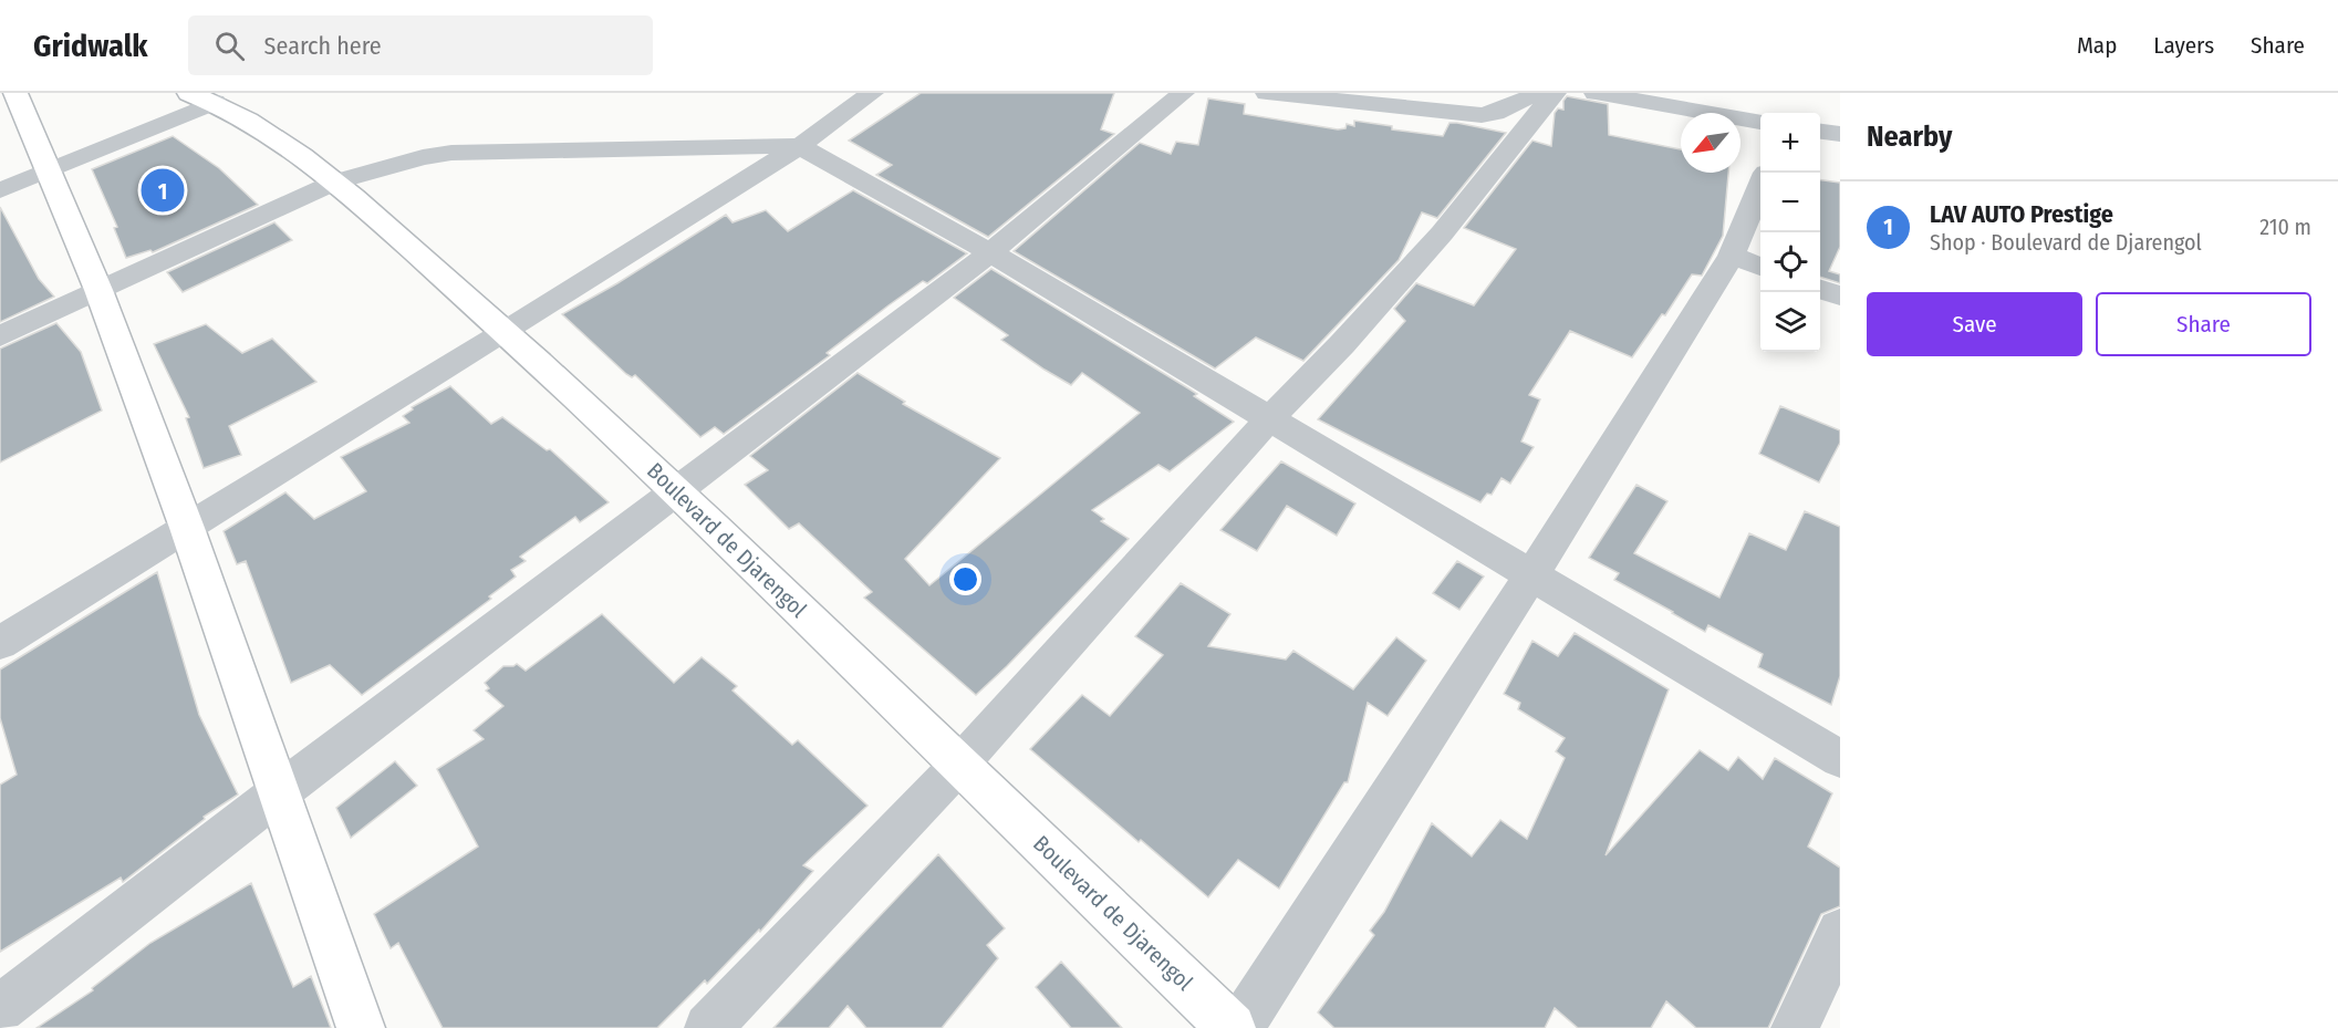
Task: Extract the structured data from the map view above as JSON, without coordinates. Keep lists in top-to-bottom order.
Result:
{
  "streets": {
    "main road": ["Boulevard de Djarengol"]
  },
  "north": "bottom left",
  "page": {
    "header": "Gridwalk",
    "search": "Search here",
    "nav": ["Map", "Layers", "Share"],
    "heading": "Nearby",
    "map_buttons": ["+", "−"],
    "pins": "1",
    "list": [
      {
        "mark": "1",
        "name": "LAV AUTO Prestige",
        "note": "Shop · Boulevard de Djarengol",
        "value": "210 m"
      }
    ],
    "buttons": ["Save", "Share"]
  }
}
